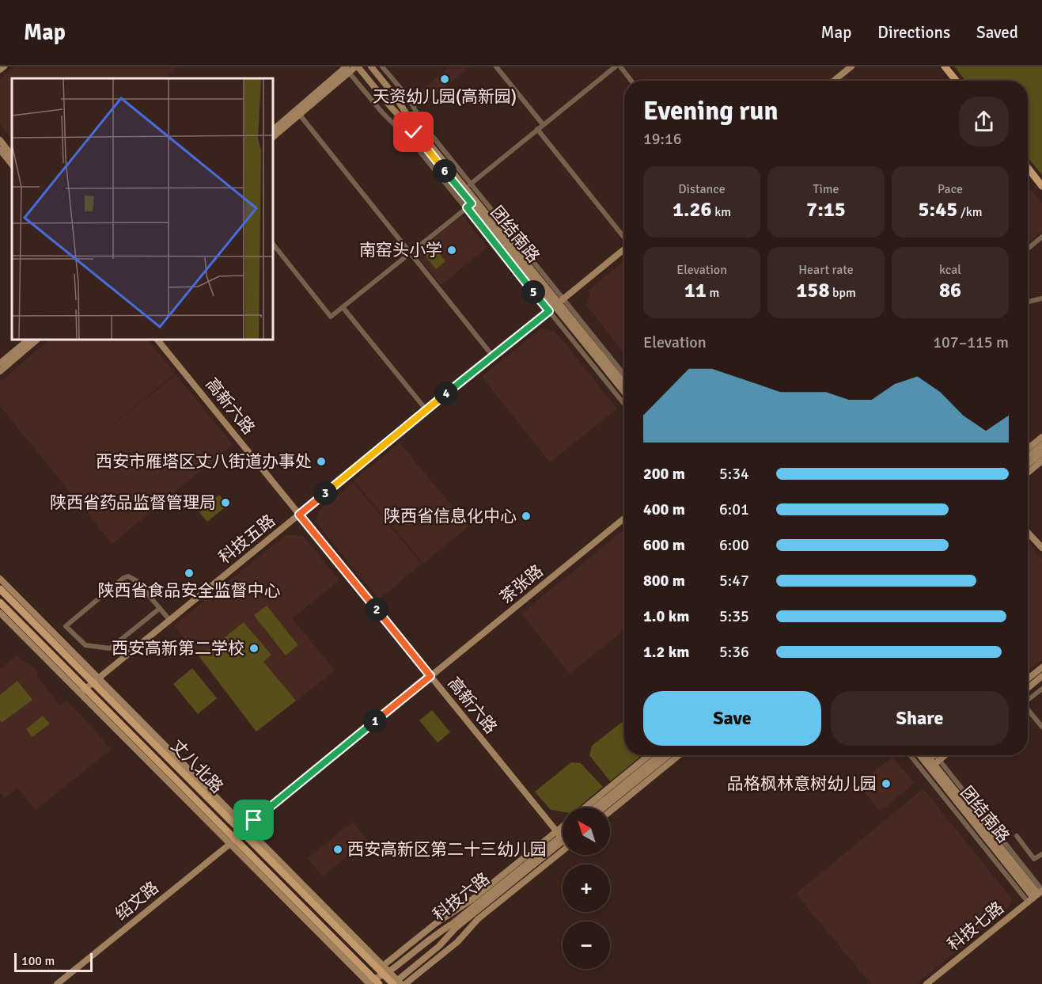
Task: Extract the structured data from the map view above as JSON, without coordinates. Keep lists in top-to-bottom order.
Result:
{
  "streets": {
    "main road": [
      "团结南路",
      "高新六路",
      "科技五路",
      "茶张路",
      "丈八北路",
      "科技六路",
      "绍文路",
      "科技七路"
    ]
  },
  "crossings": [
    ["团结南路", "科技五路"],
    ["团结南路", "科技七路"],
    ["高新六路", "科技五路"],
    ["高新六路", "茶张路"],
    ["科技五路", "丈八北路"],
    ["茶张路", "丈八北路"],
    ["丈八北路", "科技六路"],
    ["丈八北路", "绍文路"]
  ],
  "places": [
    "天资幼儿园(高新园)",
    "南窑头小学",
    "西安市雁塔区丈八街道办事处",
    "陕西省药品监督管理局",
    "陕西省信息化中心",
    "陕西省食品安全监督中心",
    "西安高新第二学校",
    "品格枫林意树幼儿园",
    "西安高新区第二十三幼儿园"
  ],
  "scale_bar": "100 m",
  "north": "top left",
  "page": {
    "header": "Map",
    "nav": ["Map", "Directions", "Saved"],
    "heading": ["Evening run", "19:16"],
    "pins": [
      "6",
      "5",
      "4",
      "3",
      "2",
      "1"
    ],
    "stats": [
      ["Distance", "1.26 km"],
      ["Time", "7:15"],
      ["Pace", "5:45 /km"],
      ["Elevation", "11 m"],
      ["Heart rate", "158 bpm"],
      ["kcal", "86"]
    ],
    "chart": ["Elevation", "107–115 m"],
    "list": [
      {
        "name": "200 m",
        "note": "5:34"
      },
      {
        "name": "400 m",
        "note": "6:01"
      },
      {
        "name": "600 m",
        "note": "6:00"
      },
      {
        "name": "800 m",
        "note": "5:47"
      },
      {
        "name": "1.0 km",
        "note": "5:35"
      },
      {
        "name": "1.2 km",
        "note": "5:36"
      }
    ],
    "buttons": ["Save", "Share"],
    "map_buttons": ["+", "−"],
    "scale": "100 m"
  }
}
